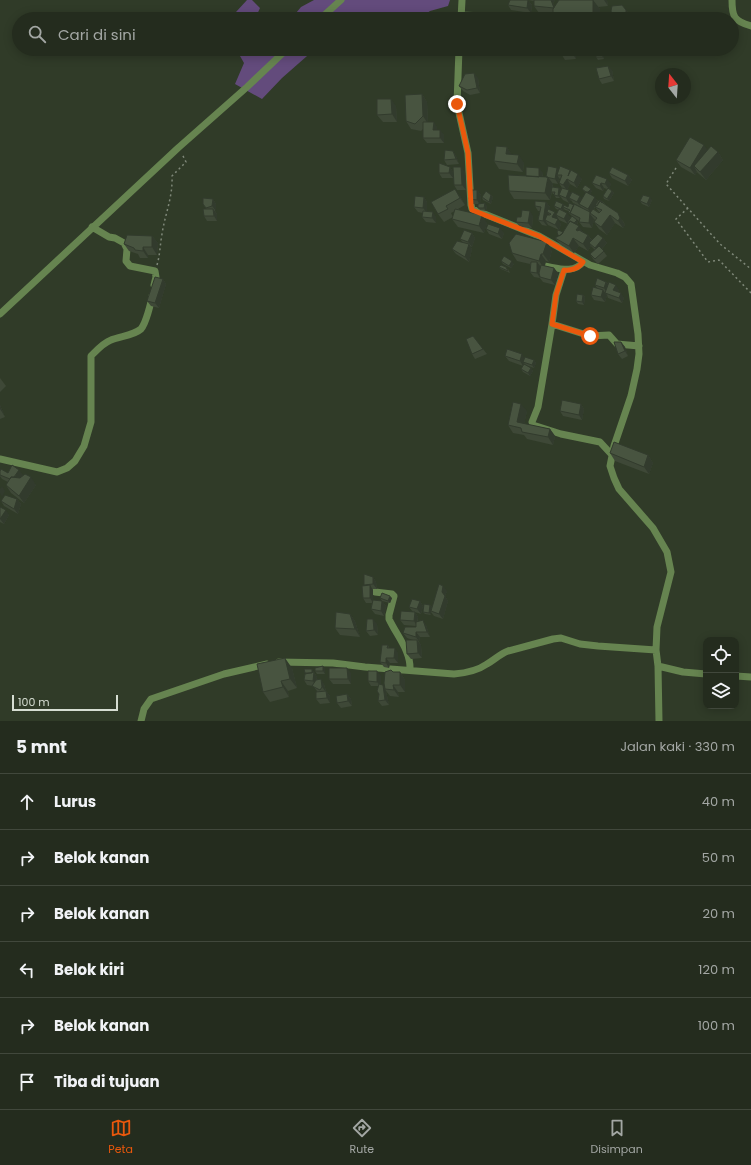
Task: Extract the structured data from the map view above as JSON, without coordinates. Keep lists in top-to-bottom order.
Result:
{
  "scale_bar": "100 m",
  "north": "top",
  "page": {
    "search": "Cari di sini",
    "scale": "100 m",
    "heading": ["5 mnt", "Jalan kaki · 330 m"],
    "list": [
      ["Lurus", "40 m"],
      ["Belok kanan", "50 m"],
      ["Belok kanan", "20 m"],
      ["Belok kiri", "120 m"],
      ["Belok kanan", "100 m"],
      "Tiba di tujuan"
    ],
    "nav": ["Peta", "Rute", "Disimpan"]
  }
}
